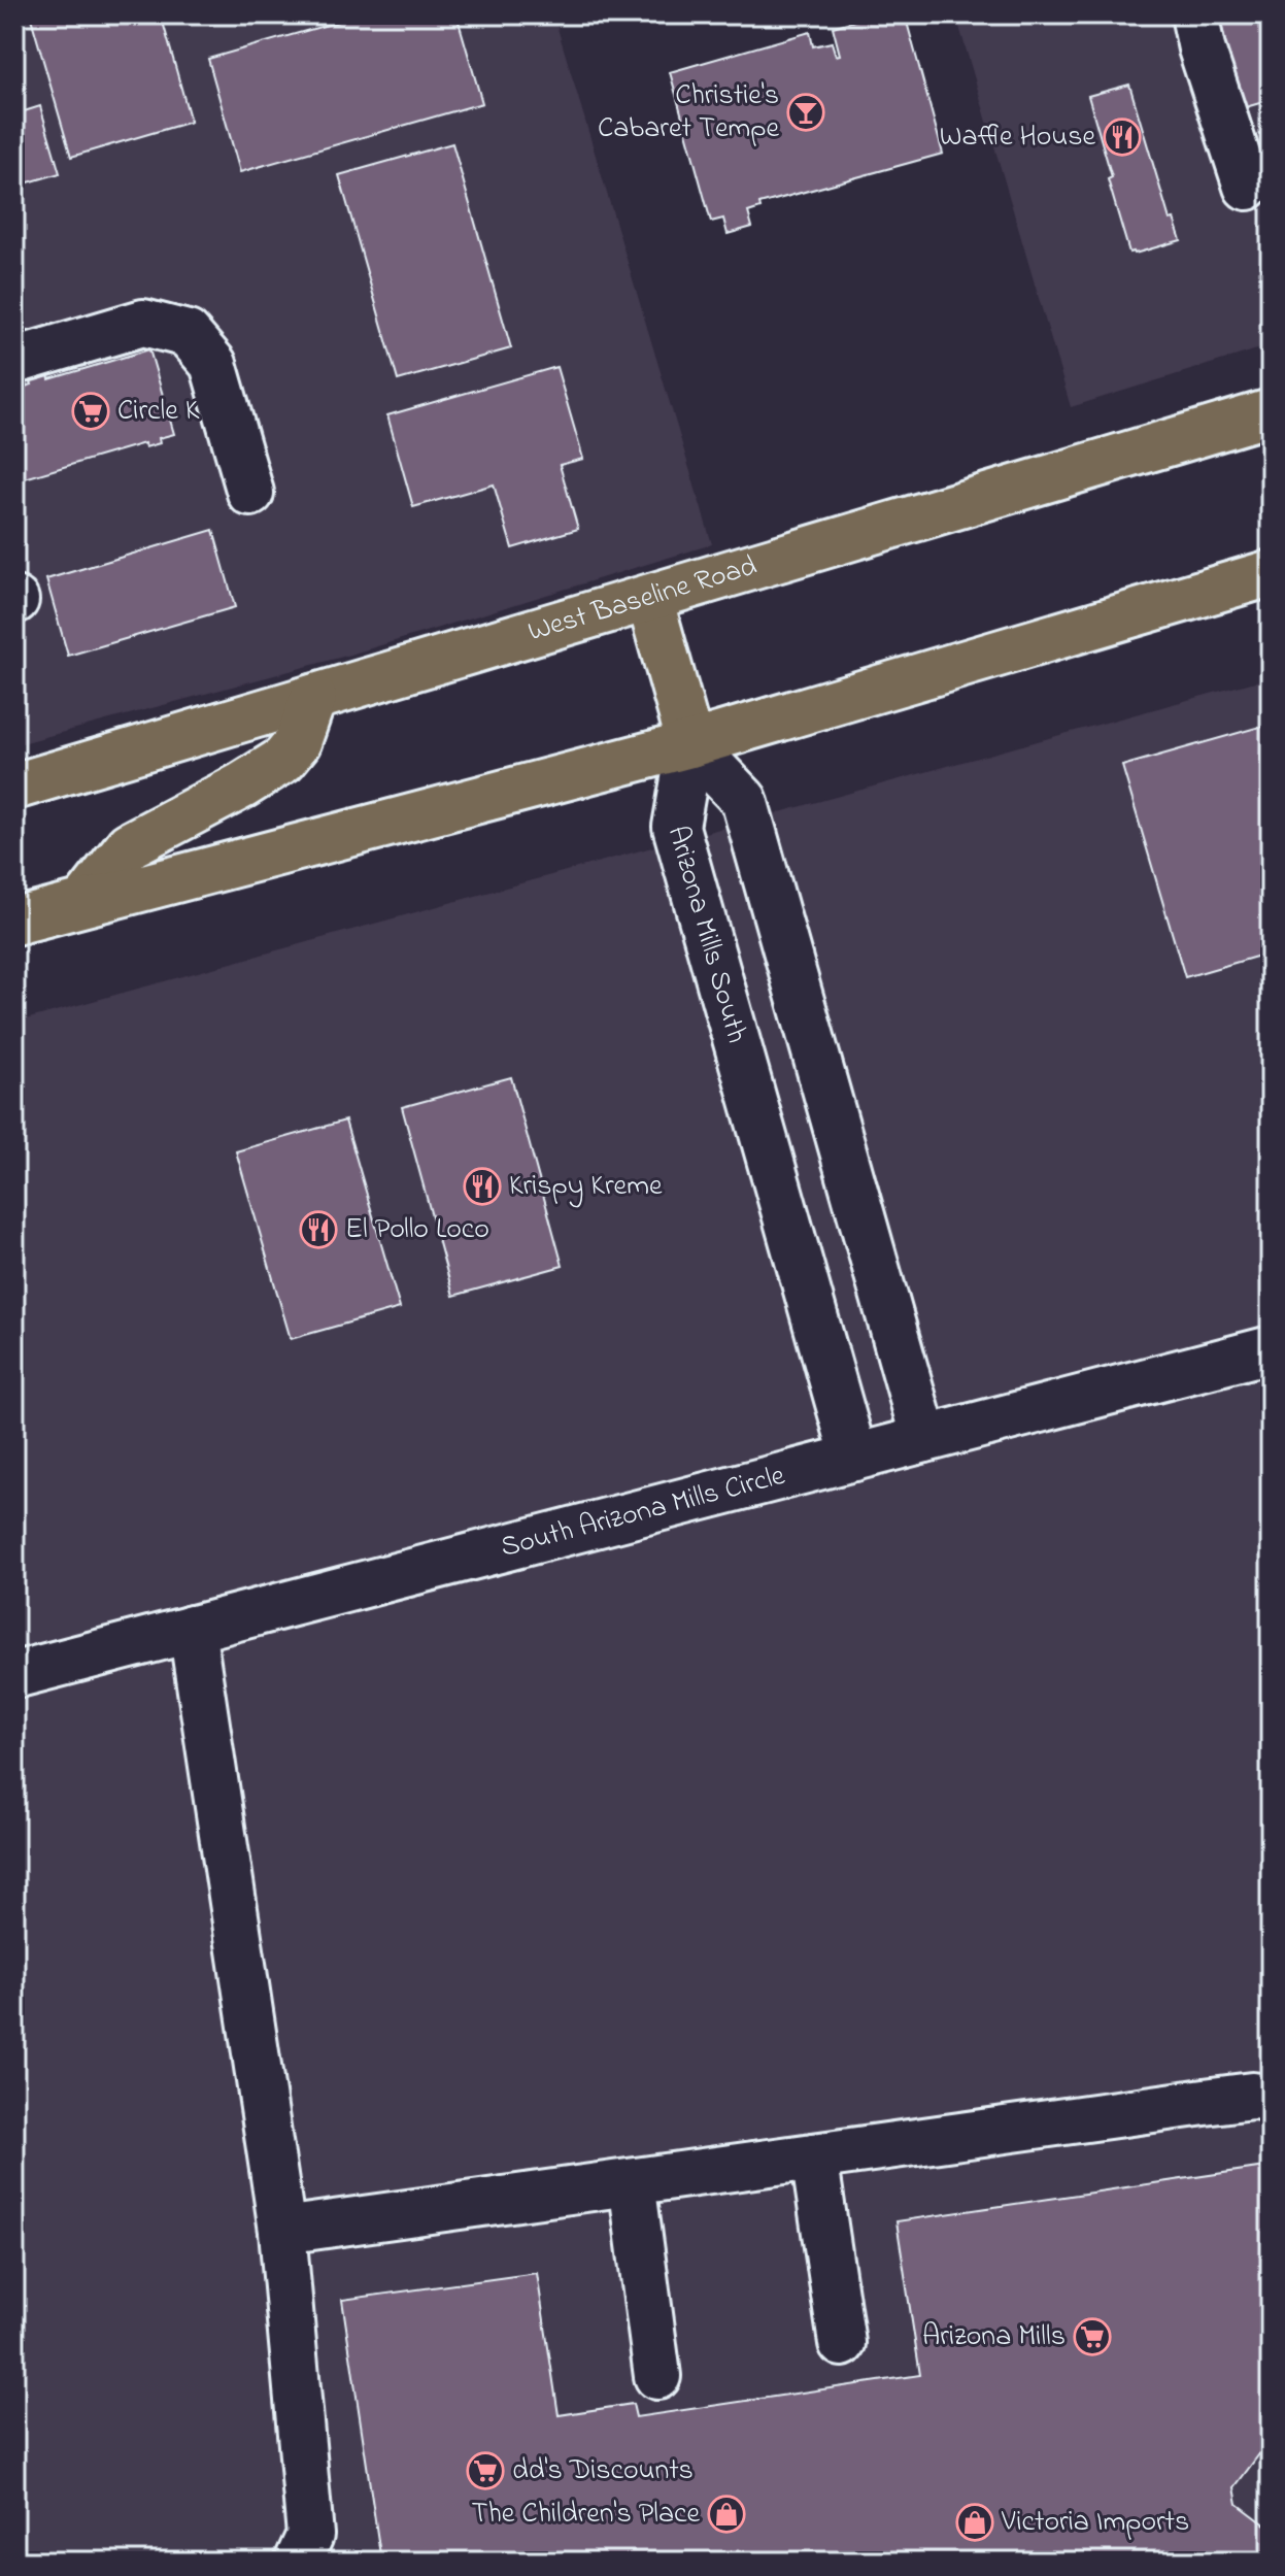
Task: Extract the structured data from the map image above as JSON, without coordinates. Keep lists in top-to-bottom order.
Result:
{
  "streets": {
    "main road": ["West Baseline Road"],
    "lane": ["Arizona Mills South", "South Arizona Mills Circle"]
  },
  "crossings": [
    ["Arizona Mills South", "South Arizona Mills Circle"]
  ],
  "places": {
    "bar": ["Christie's Cabaret Tempe"],
    "restaurant": ["Waffle House", "Krispy Kreme", "El Pollo Loco"],
    "supermarket": ["Circle K", "Arizona Mills", "dd's Discounts"],
    "shop": ["The Children's Place", "Victoria Imports"]
  }
}
